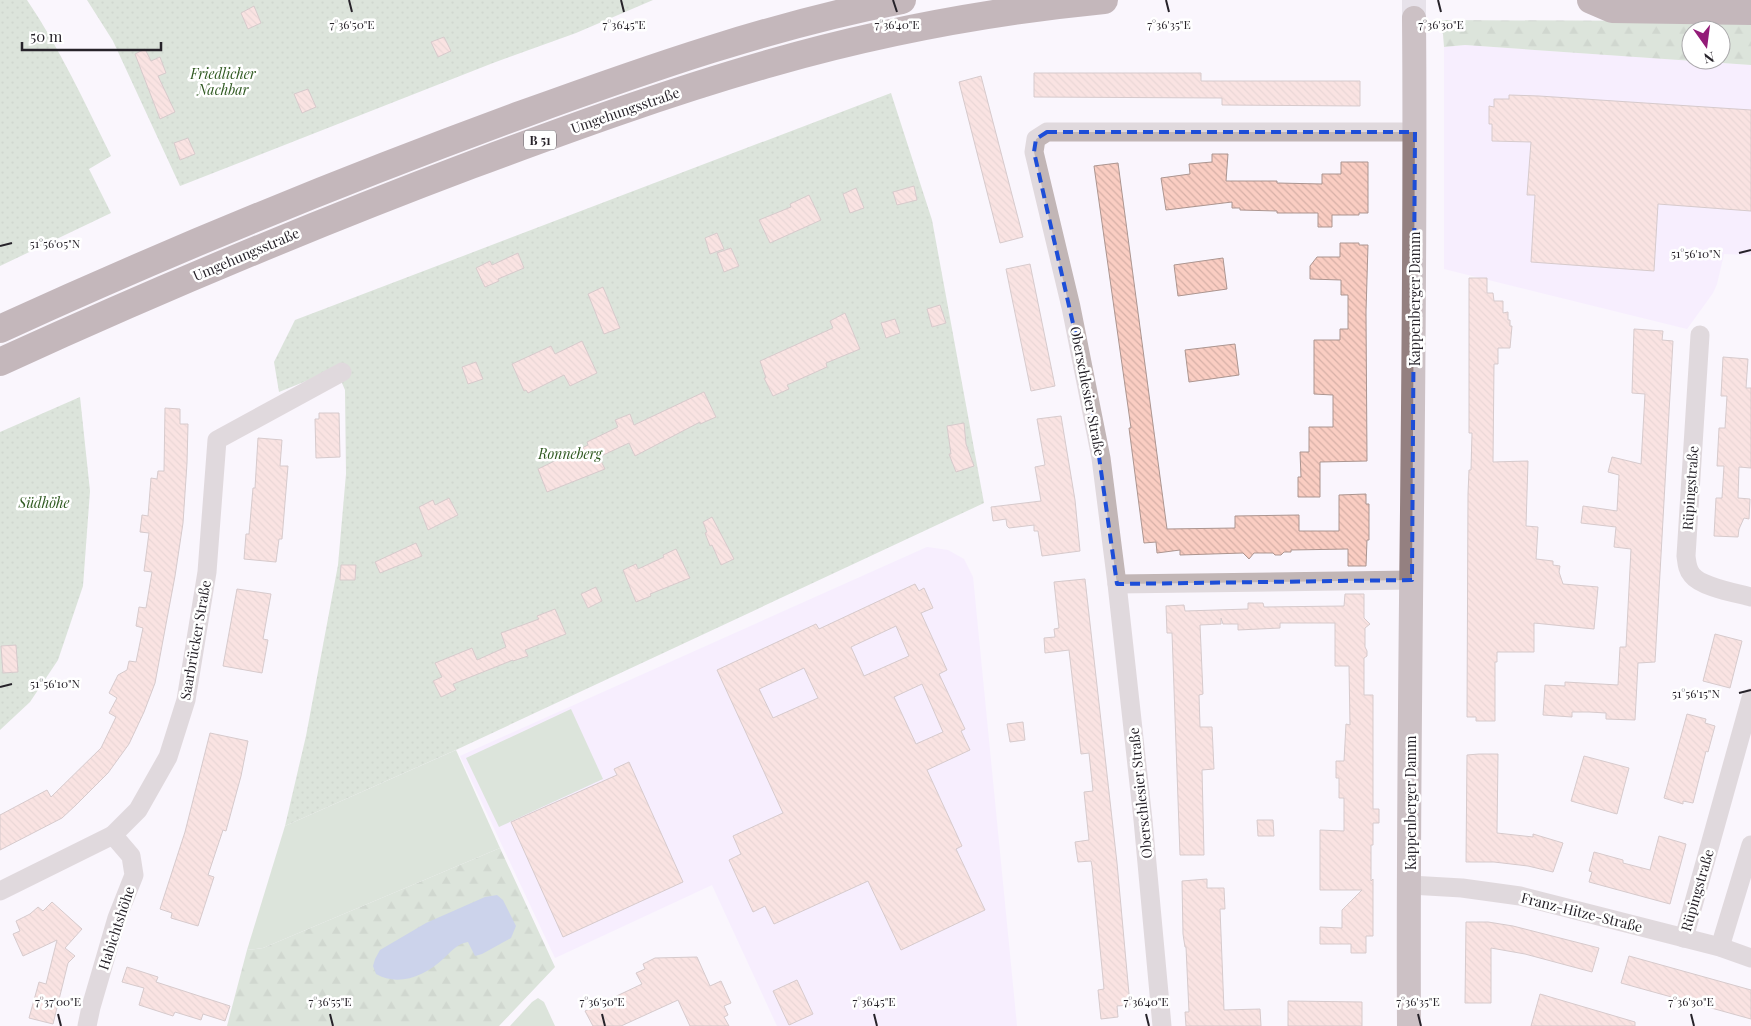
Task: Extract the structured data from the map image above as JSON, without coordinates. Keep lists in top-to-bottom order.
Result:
{
  "streets": {
    "highway": ["Umgehungsstraße", "B 51"],
    "main road": ["Kappenberger Damm"],
    "street": [
      "Oberschlesier Straße",
      "Rüpingstraße",
      "Saarbrücker Straße",
      "Franz-Hitze-Straße",
      "Habichtshöhe"
    ]
  },
  "crossings": [
    ["Kappenberger Damm", "Oberschlesier Straße"],
    ["Kappenberger Damm", "Franz-Hitze-Straße"],
    ["Rüpingstraße", "Franz-Hitze-Straße"],
    ["Saarbrücker Straße", "Habichtshöhe"]
  ],
  "parks": ["Friedlicher Nachbar", "Ronneberg", "Südhöhe"],
  "scale_bar": "50 m",
  "north": "bottom",
  "coordinates": [
    "7°36'50\"E",
    "7°36'45\"E",
    "7°36'40\"E",
    "7°36'35\"E",
    "7°36'30\"E",
    "51°56'05\"N",
    "51°56'10\"N",
    "51°56'15\"N",
    "7°37'00\"E",
    "7°36'55\"E"
  ]
}
